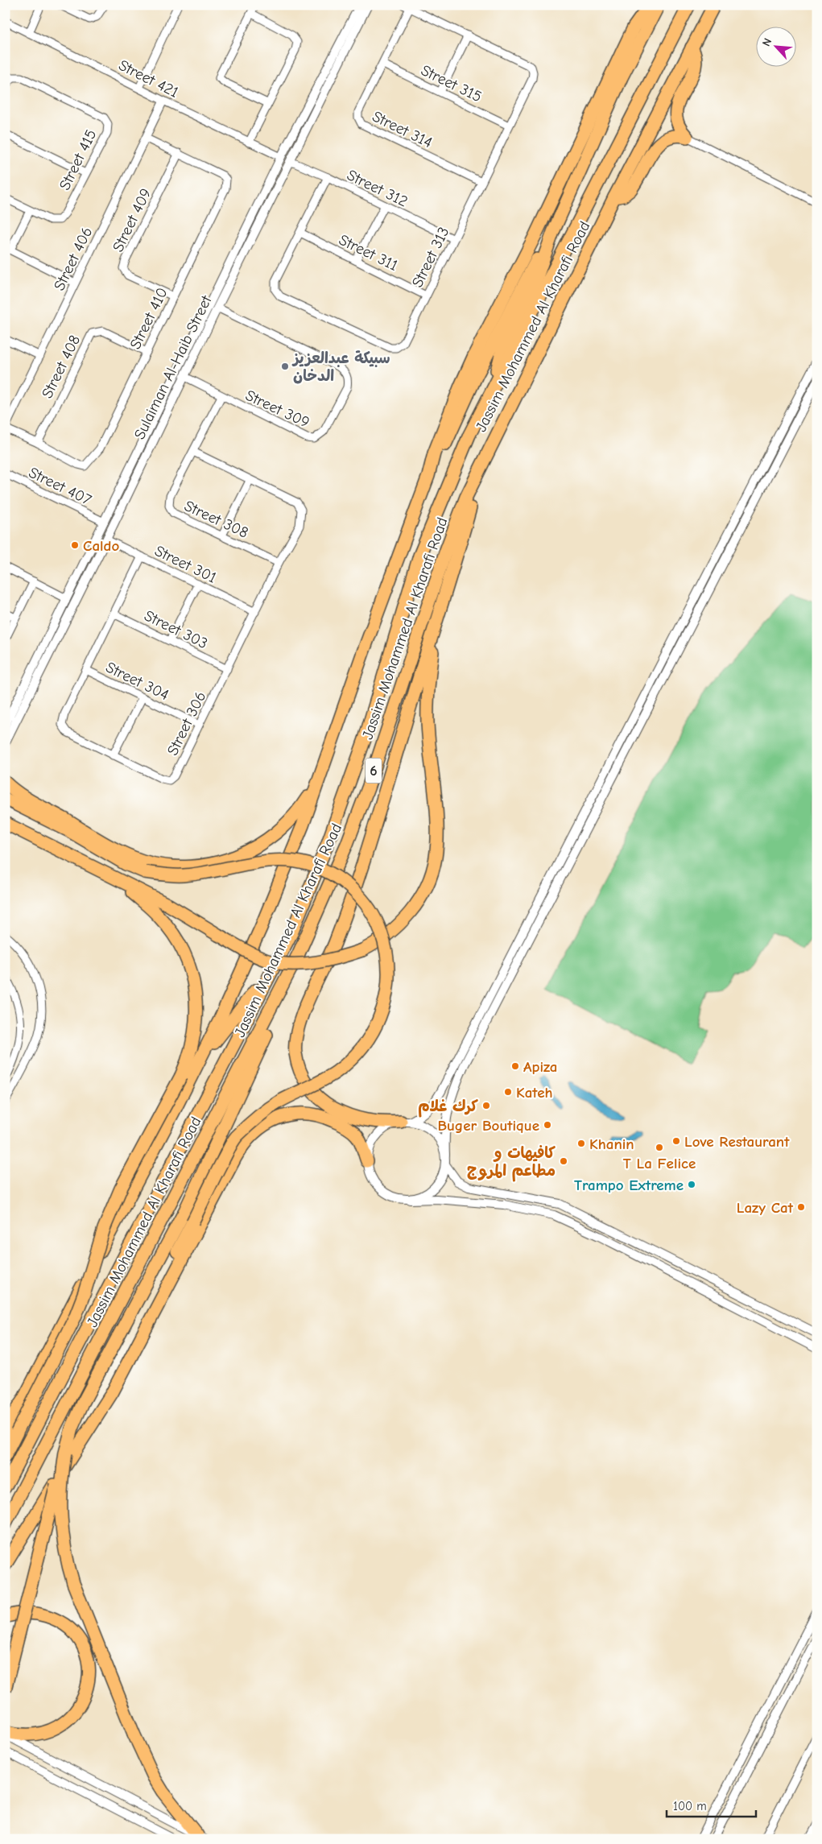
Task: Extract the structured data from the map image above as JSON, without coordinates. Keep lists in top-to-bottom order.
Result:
{
  "streets": {
    "highway": ["Jassim Mohammed Al Kharafi Road", "6"],
    "street": [
      "Street 421",
      "Street 315",
      "Street 314",
      "Street 415",
      "Street 312",
      "Street 409",
      "Street 311",
      "Street 313",
      "Street 406",
      "Street 410",
      "Street 408",
      "Sulaiman Al-Haib Street",
      "Street 309",
      "Street 407",
      "Street 308",
      "Street 301",
      "Street 303",
      "Street 304",
      "Street 306"
    ]
  },
  "crossings": [
    ["Street 421", "Street 406"],
    ["Street 421", "Sulaiman Al-Haib Street"],
    ["Street 315", "Street 314"],
    ["Street 315", "Street 313"],
    ["Street 314", "Street 313"],
    ["Street 312", "Street 313"],
    ["Street 312", "Sulaiman Al-Haib Street"],
    ["Street 409", "Street 410"],
    ["Street 311", "Street 313"],
    ["Street 406", "Street 410"],
    ["Street 410", "Street 408"],
    ["Sulaiman Al-Haib Street", "Street 309"],
    ["Sulaiman Al-Haib Street", "Street 407"],
    ["Sulaiman Al-Haib Street", "Street 301"],
    ["Street 309", "Street 308"],
    ["Street 308", "Street 306"],
    ["Street 301", "Street 306"],
    ["Street 303", "Street 306"],
    ["Street 304", "Street 306"]
  ],
  "places": [
    "سبيكة عبدالعزيز الدخان",
    "Caldo",
    "Apiza",
    "Kateh",
    "كرك غلام",
    "Buger Boutique",
    "Love Restaurant",
    "Khanin",
    "T La Felice",
    "كافيهات و مطاعم المروج",
    "Trampo Extreme",
    "Lazy Cat"
  ],
  "scale_bar": "100 m",
  "north": "top left"
}
